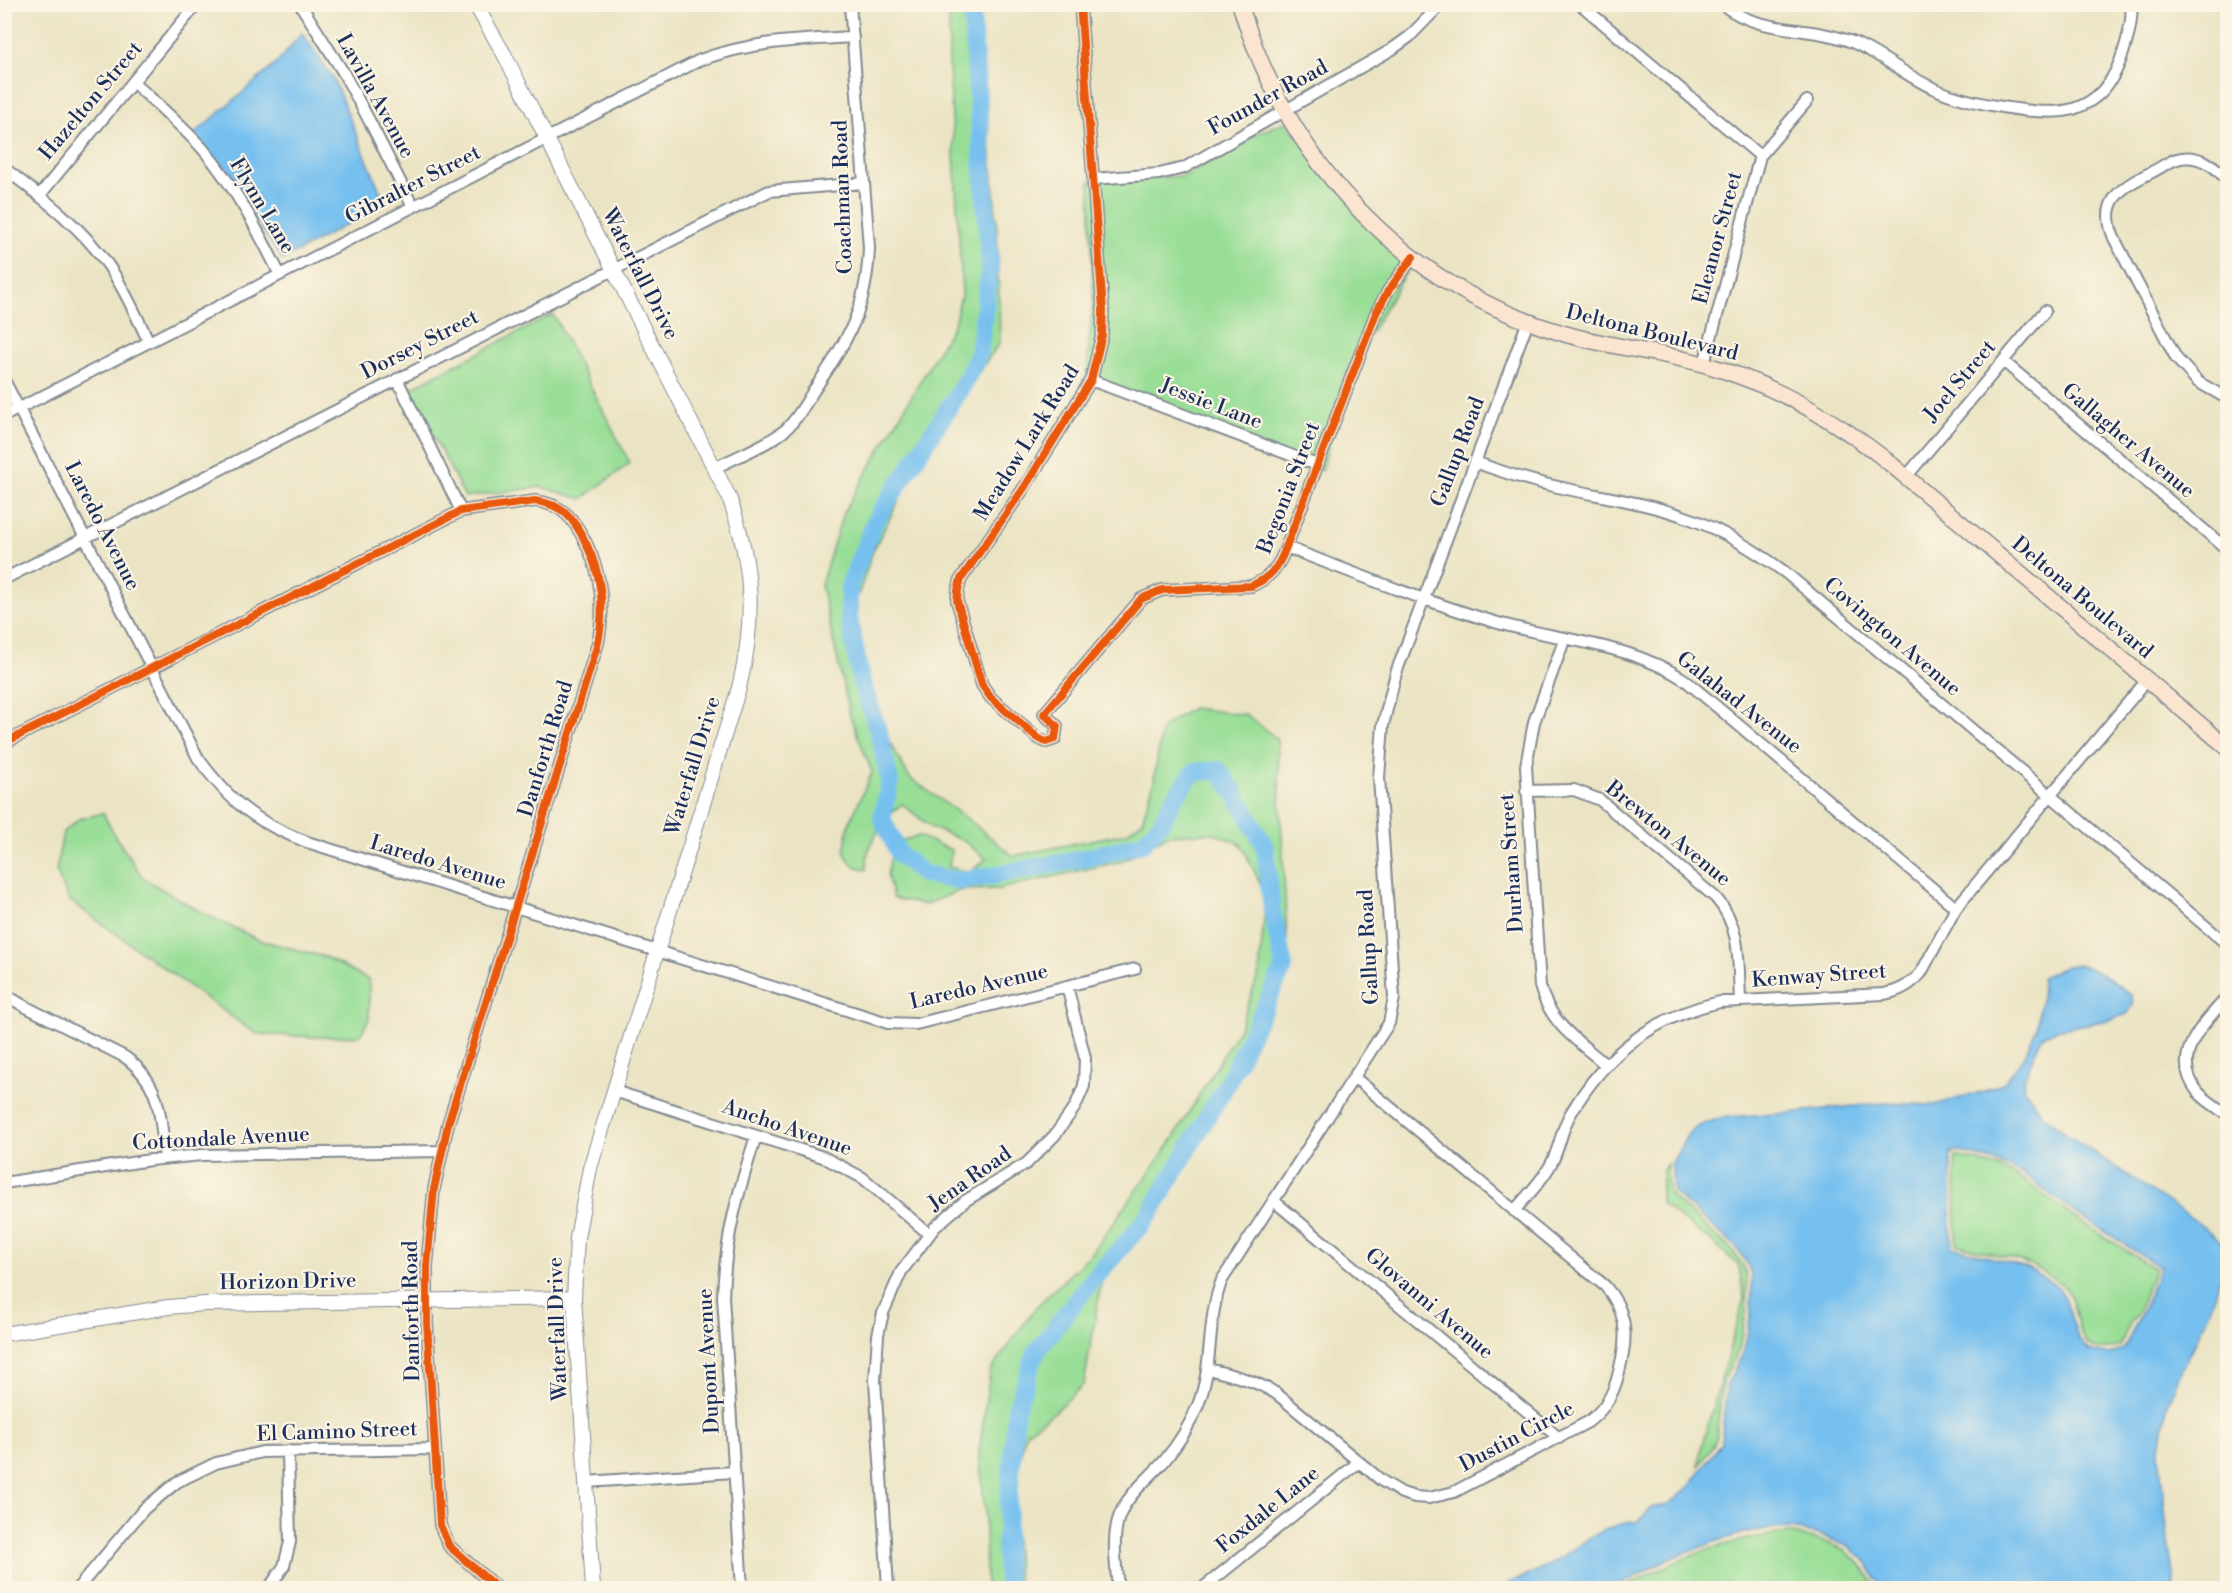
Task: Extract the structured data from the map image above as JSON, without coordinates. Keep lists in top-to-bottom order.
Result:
{
  "streets": {
    "main road": ["Deltona Boulevard"],
    "street": [
      "Lavilla Avenue",
      "Founder Road",
      "Hazelton Street",
      "Gibralter Street",
      "Coachman Road",
      "Flynn Lane",
      "Eleanor Street",
      "Waterfall Drive",
      "Dorsey Street",
      "Joel Street",
      "Jessie Lane",
      "Gallagher Avenue",
      "Meadow Lark Road",
      "Gallup Road",
      "Begonia Street",
      "Laredo Avenue",
      "Covington Avenue",
      "Galahad Avenue",
      "Danforth Road",
      "Brewton Avenue",
      "Durham Street",
      "Kenway Street",
      "Ancho Avenue",
      "Cottondale Avenue",
      "Jena Road",
      "Horizon Drive",
      "Glovanni Avenue",
      "Dupont Avenue",
      "El Camino Street",
      "Dustin Circle",
      "Foxdale Lane"
    ]
  },
  "crossings": [
    ["Lavilla Avenue", "Gibralter Street"],
    ["Founder Road", "Deltona Boulevard"],
    ["Founder Road", "Meadow Lark Road"],
    ["Hazelton Street", "Flynn Lane"],
    ["Gibralter Street", "Coachman Road"],
    ["Gibralter Street", "Flynn Lane"],
    ["Gibralter Street", "Waterfall Drive"],
    ["Gibralter Street", "Laredo Avenue"],
    ["Coachman Road", "Waterfall Drive"],
    ["Coachman Road", "Dorsey Street"],
    ["Eleanor Street", "Deltona Boulevard"],
    ["Waterfall Drive", "Dorsey Street"],
    ["Waterfall Drive", "Laredo Avenue"],
    ["Waterfall Drive", "Ancho Avenue"],
    ["Waterfall Drive", "Horizon Drive"],
    ["Deltona Boulevard", "Joel Street"],
    ["Deltona Boulevard", "Gallup Road"],
    ["Deltona Boulevard", "Begonia Street"],
    ["Deltona Boulevard", "Kenway Street"],
    ["Dorsey Street", "Laredo Avenue"],
    ["Joel Street", "Gallagher Avenue"],
    ["Jessie Lane", "Meadow Lark Road"],
    ["Jessie Lane", "Begonia Street"],
    ["Meadow Lark Road", "Begonia Street"],
    ["Gallup Road", "Covington Avenue"],
    ["Gallup Road", "Galahad Avenue"],
    ["Gallup Road", "Glovanni Avenue"],
    ["Gallup Road", "Dustin Circle"],
    ["Begonia Street", "Galahad Avenue"],
    ["Laredo Avenue", "Danforth Road"],
    ["Laredo Avenue", "Jena Road"],
    ["Covington Avenue", "Kenway Street"],
    ["Galahad Avenue", "Durham Street"],
    ["Galahad Avenue", "Kenway Street"],
    ["Danforth Road", "Cottondale Avenue"],
    ["Danforth Road", "Horizon Drive"],
    ["Danforth Road", "El Camino Street"],
    ["Brewton Avenue", "Durham Street"],
    ["Brewton Avenue", "Kenway Street"],
    ["Durham Street", "Kenway Street"],
    ["Kenway Street", "Dustin Circle"],
    ["Ancho Avenue", "Jena Road"],
    ["Ancho Avenue", "Dupont Avenue"],
    ["Glovanni Avenue", "Dustin Circle"],
    ["Dustin Circle", "Foxdale Lane"]
  ]
}
